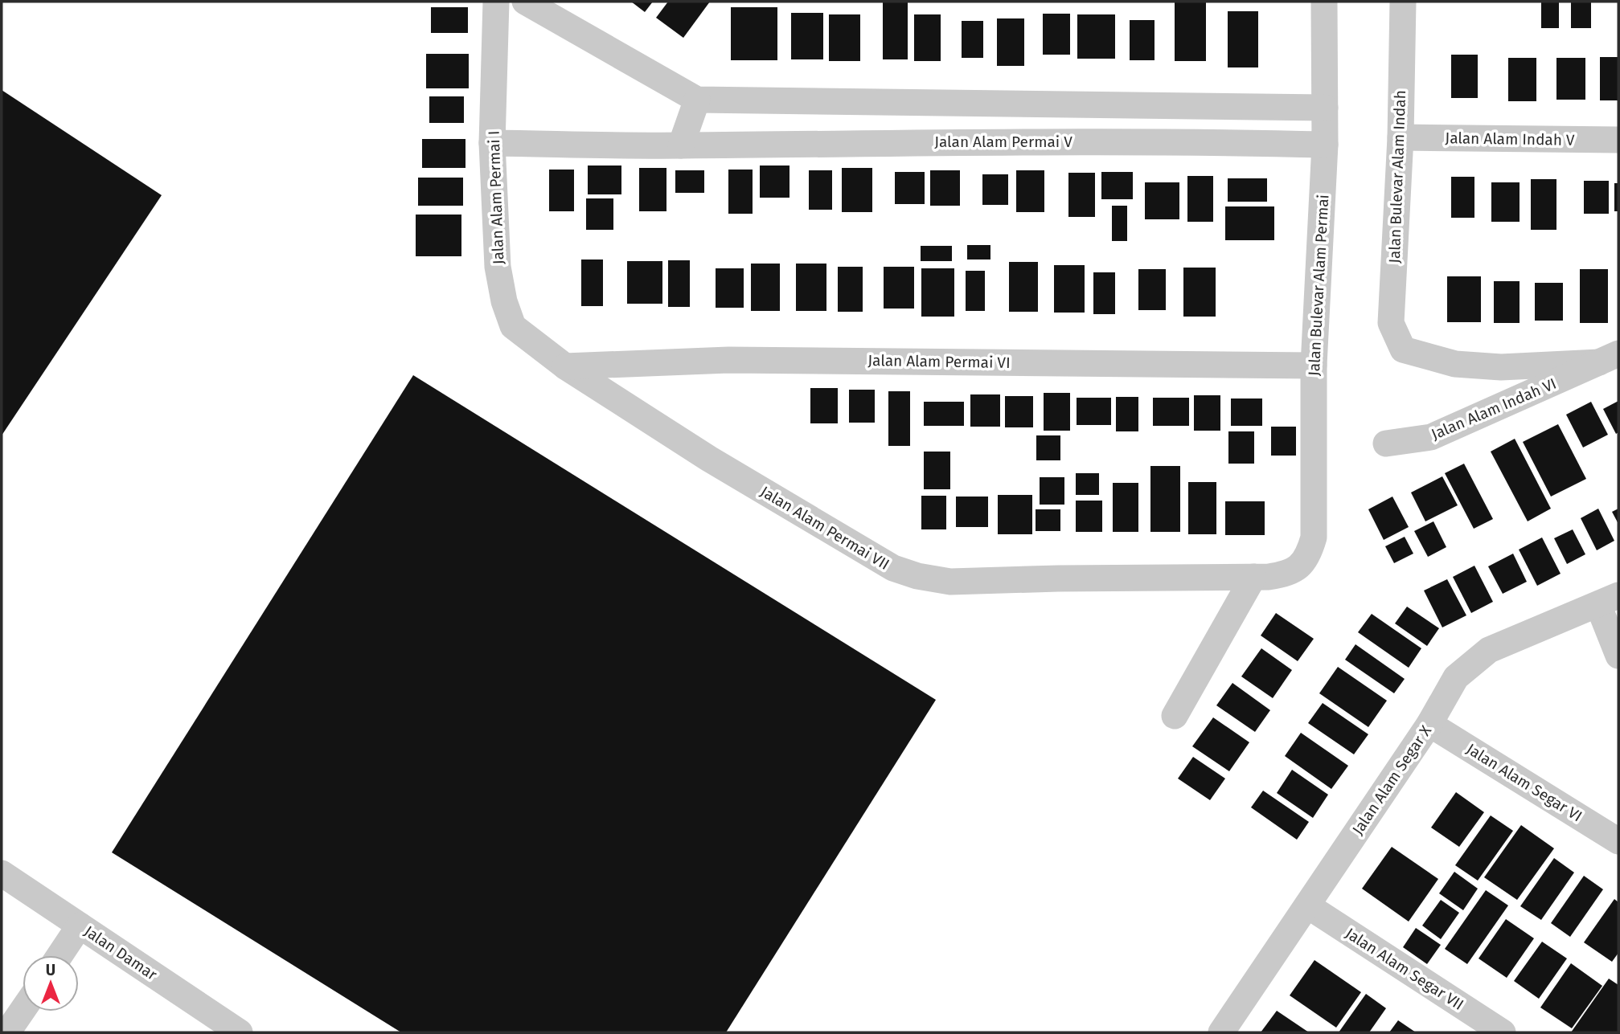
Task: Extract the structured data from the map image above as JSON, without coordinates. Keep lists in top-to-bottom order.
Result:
{
  "streets": {
    "street": [
      "Jalan Alam Indah V",
      "Jalan Alam Permai V",
      "Jalan Bulevar Alam Indah",
      "Jalan Alam Permai I",
      "Jalan Bulevar Alam Permai",
      "Jalan Alam Permai VI",
      "Jalan Alam Indah VI",
      "Jalan Alam Permai VII",
      "Jalan Alam Segar X",
      "Jalan Alam Segar VI",
      "Jalan Damar",
      "Jalan Alam Segar VII"
    ]
  },
  "crossings": [
    ["Jalan Alam Indah V", "Jalan Bulevar Alam Indah"],
    ["Jalan Alam Permai V", "Jalan Alam Permai I"],
    ["Jalan Alam Permai V", "Jalan Bulevar Alam Permai"],
    ["Jalan Bulevar Alam Indah", "Jalan Alam Indah VI"],
    ["Jalan Alam Permai I", "Jalan Alam Permai VI"],
    ["Jalan Alam Permai I", "Jalan Alam Permai VII"],
    ["Jalan Bulevar Alam Permai", "Jalan Alam Permai VI"],
    ["Jalan Bulevar Alam Permai", "Jalan Alam Permai VII"],
    ["Jalan Alam Permai VI", "Jalan Alam Permai VII"],
    ["Jalan Alam Segar X", "Jalan Alam Segar VI"],
    ["Jalan Alam Segar X", "Jalan Alam Segar VII"]
  ],
  "north": "top"
}
